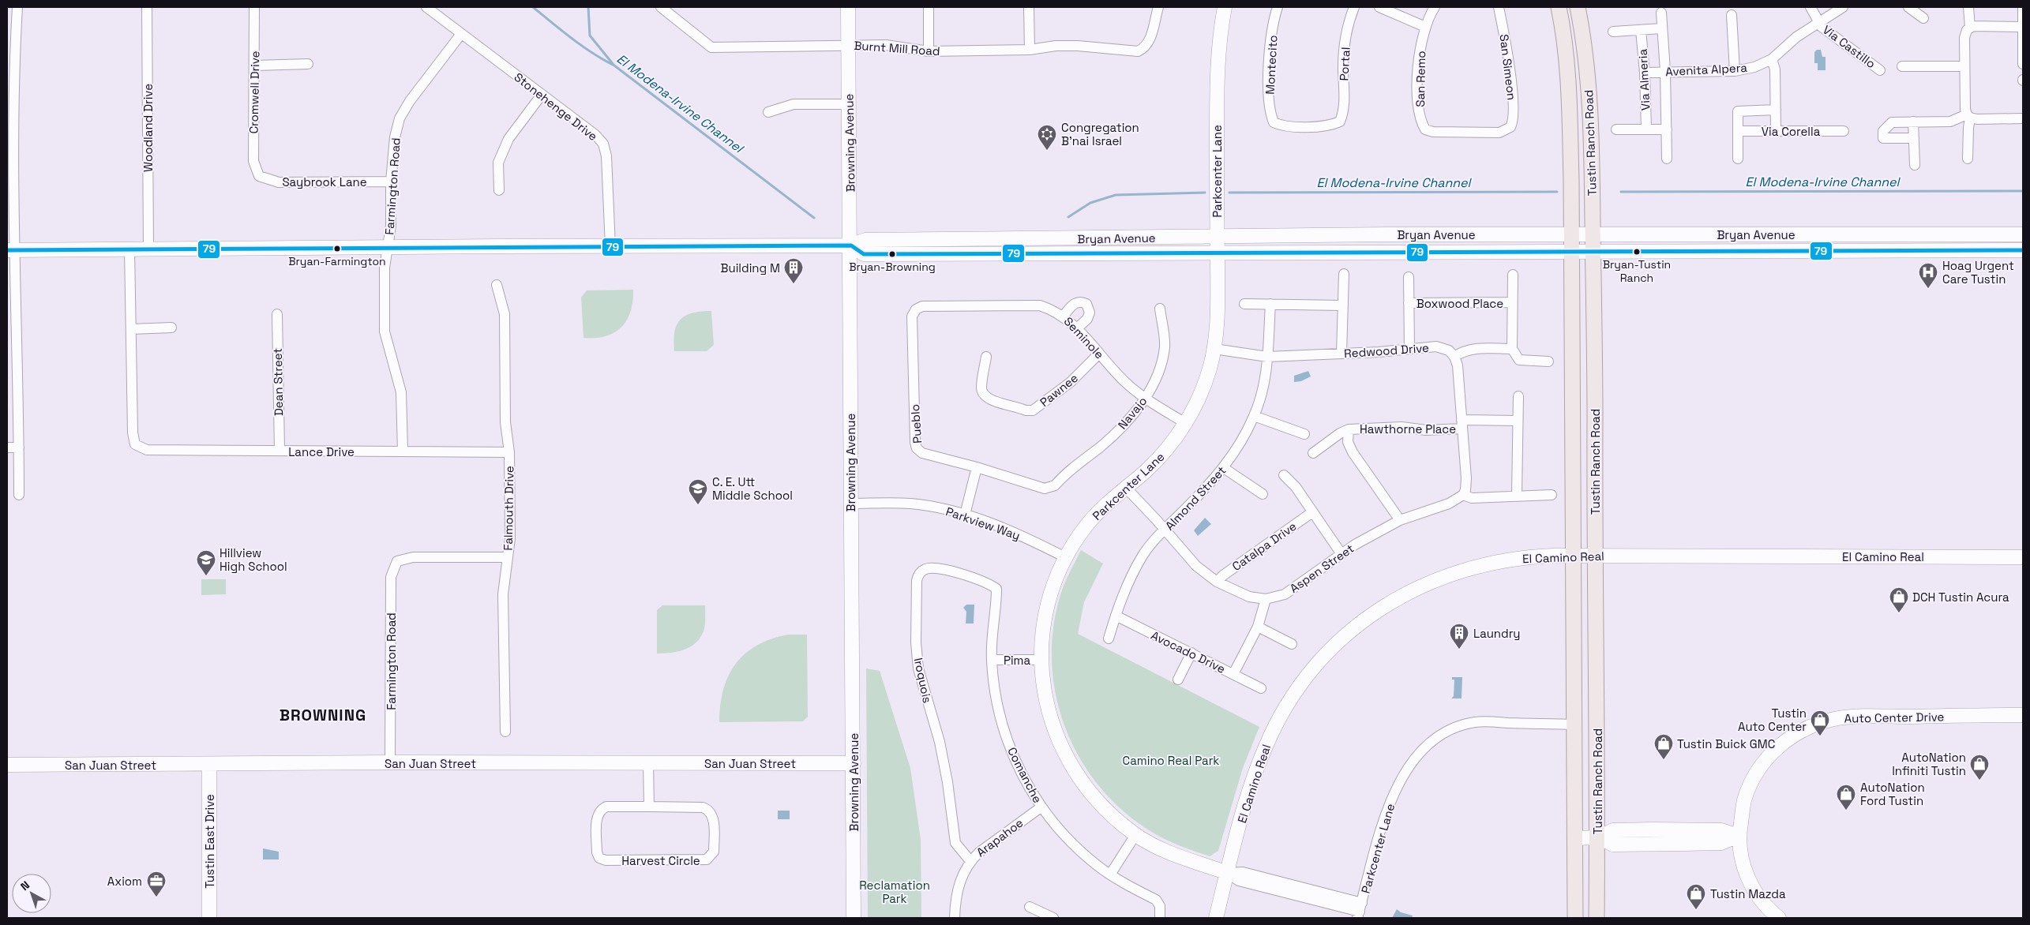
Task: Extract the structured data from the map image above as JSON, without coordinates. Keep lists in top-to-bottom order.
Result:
{
  "streets": {
    "main road": [
      "Browning Avenue",
      "Tustin Ranch Road",
      "Parkcenter Lane",
      "Bryan Avenue",
      "El Camino Real",
      "Auto Center Drive",
      "San Juan Street",
      "Tustin East Drive"
    ],
    "street": [
      "Via Castillo",
      "Burnt Mill Road",
      "Portal",
      "Montecito",
      "San Simeon",
      "Avenita Alpera",
      "San Remo",
      "Via Almeria",
      "Cromwell Drive",
      "Stonehenge Drive",
      "Woodland Drive",
      "Via Corella",
      "Saybrook Lane",
      "Farmington Road",
      "Boxwood Place",
      "Seminole",
      "Redwood Drive",
      "Dean Street",
      "Pawnee",
      "Navajo",
      "Pueblo",
      "Hawthorne Place",
      "Lance Drive",
      "Almond Street",
      "Falmouth Drive",
      "Parkview Way",
      "Catalpa Drive",
      "Aspen Street",
      "Avocado Drive",
      "Pima",
      "Iroquois",
      "Comanche",
      "Arapahoe",
      "Harvest Circle"
    ]
  },
  "crossings": [
    ["Via Castillo", "Avenita Alpera"],
    ["Burnt Mill Road", "Browning Avenue"],
    ["Portal", "Montecito"],
    ["San Simeon", "San Remo"],
    ["Avenita Alpera", "Via Almeria"],
    ["Cromwell Drive", "Saybrook Lane"],
    ["Stonehenge Drive", "Farmington Road"],
    ["Stonehenge Drive", "Bryan Avenue"],
    ["Woodland Drive", "Bryan Avenue"],
    ["Browning Avenue", "Bryan Avenue"],
    ["Browning Avenue", "Parkview Way"],
    ["Browning Avenue", "San Juan Street"],
    ["Tustin Ranch Road", "Parkcenter Lane"],
    ["Tustin Ranch Road", "Bryan Avenue"],
    ["Tustin Ranch Road", "El Camino Real"],
    ["Parkcenter Lane", "Bryan Avenue"],
    ["Parkcenter Lane", "Seminole"],
    ["Parkcenter Lane", "Redwood Drive"],
    ["Parkcenter Lane", "Parkview Way"],
    ["Parkcenter Lane", "El Camino Real"],
    ["Parkcenter Lane", "Aspen Street"],
    ["Parkcenter Lane", "Pima"],
    ["Saybrook Lane", "Farmington Road"],
    ["Farmington Road", "Bryan Avenue"],
    ["Farmington Road", "Lance Drive"],
    ["Farmington Road", "Falmouth Drive"],
    ["Farmington Road", "San Juan Street"],
    ["Seminole", "Pawnee"],
    ["Seminole", "Navajo"],
    ["Seminole", "Pueblo"],
    ["Redwood Drive", "Almond Street"],
    ["Dean Street", "Lance Drive"],
    ["Navajo", "Pueblo"],
    ["Lance Drive", "Falmouth Drive"],
    ["Almond Street", "Aspen Street"],
    ["Almond Street", "Avocado Drive"],
    ["Catalpa Drive", "Aspen Street"],
    ["Pima", "Comanche"],
    ["Iroquois", "Comanche"],
    ["Iroquois", "Arapahoe"],
    ["San Juan Street", "Tustin East Drive"],
    ["Comanche", "Arapahoe"]
  ],
  "districts": ["BROWNING"],
  "water": ["El Modena-Irvine Channel"],
  "parks": ["Camino Real Park", "Reclamation Park"],
  "places": {
    "synagogue": ["Congregation B'nai Israel"],
    "other": ["Bryan-Farmington", "Bryan-Tustin Ranch", "Bryan-Browning"],
    "building": ["Building M", "Laundry"],
    "hospital": ["Hoag Urgent Care Tustin"],
    "school or university": ["C. E. Utt Middle School", "Hillview High School"],
    "shop": [
      "DCH Tustin Acura",
      "Tustin Auto Center",
      "Tustin Buick GMC",
      "AutoNation Infiniti Tustin",
      "AutoNation Ford Tustin",
      "Tustin Mazda"
    ],
    "office": ["Axiom"]
  },
  "lines": ["transit line 79"],
  "north": "top left"
}
